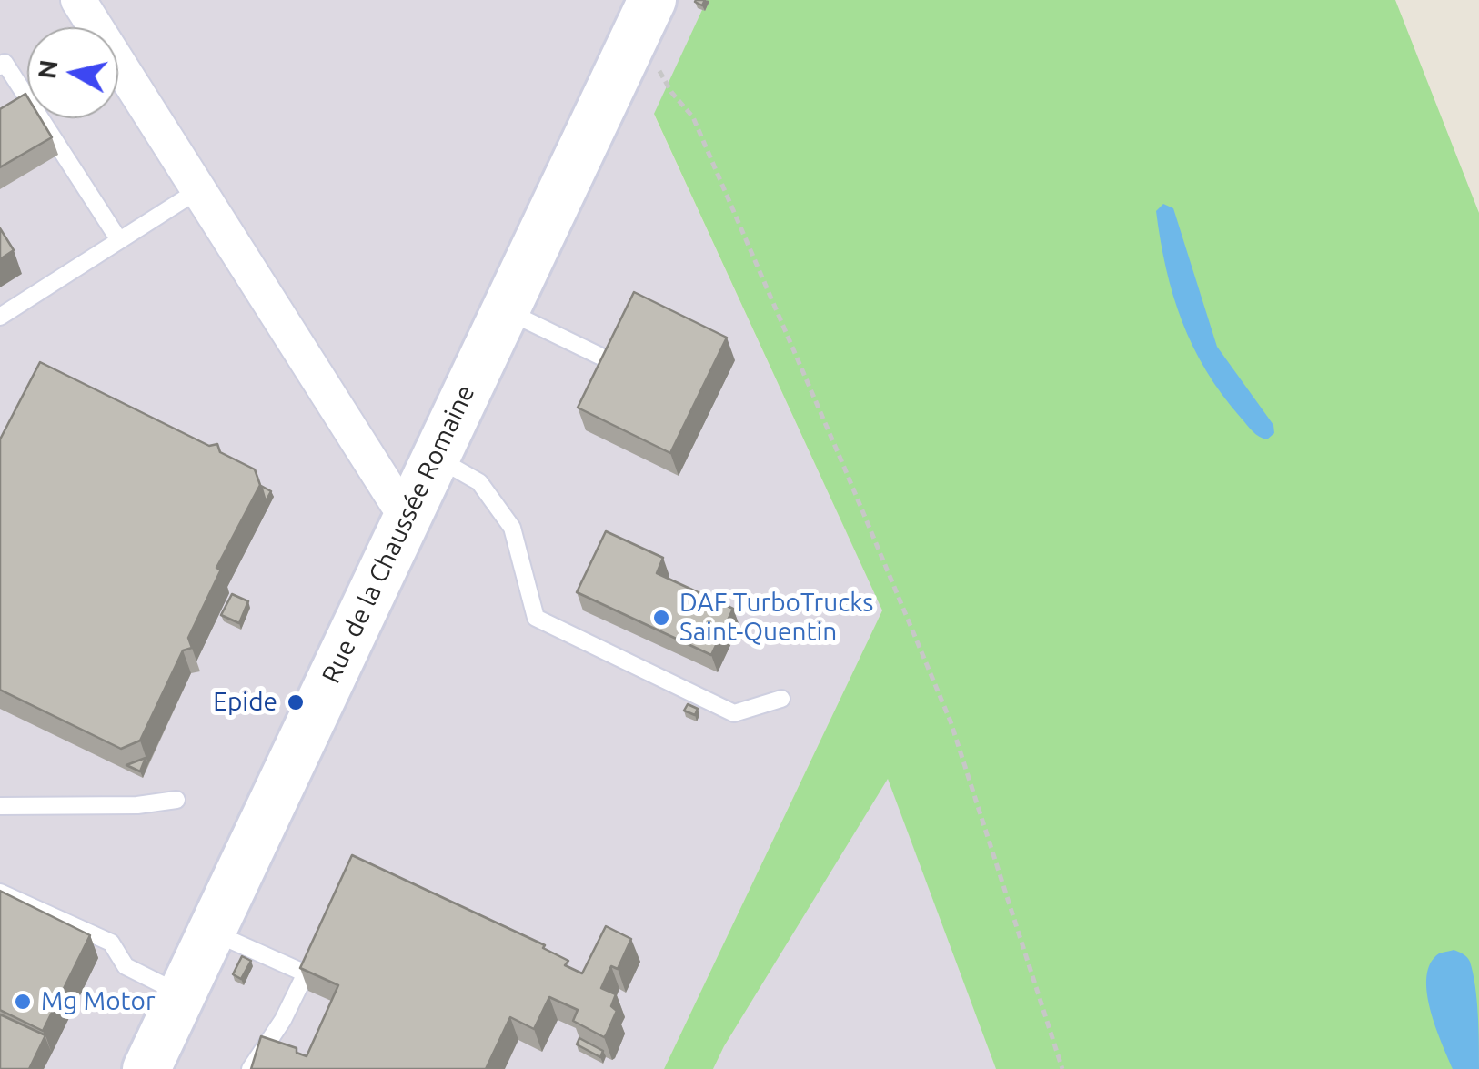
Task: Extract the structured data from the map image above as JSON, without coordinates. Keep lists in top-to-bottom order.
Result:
{
  "streets": {
    "street": ["Rue de la Chaussée Romaine"]
  },
  "places": ["DAF TurboTrucks Saint-Quentin", "Epide", "Mg Motor"],
  "north": "left"
}
